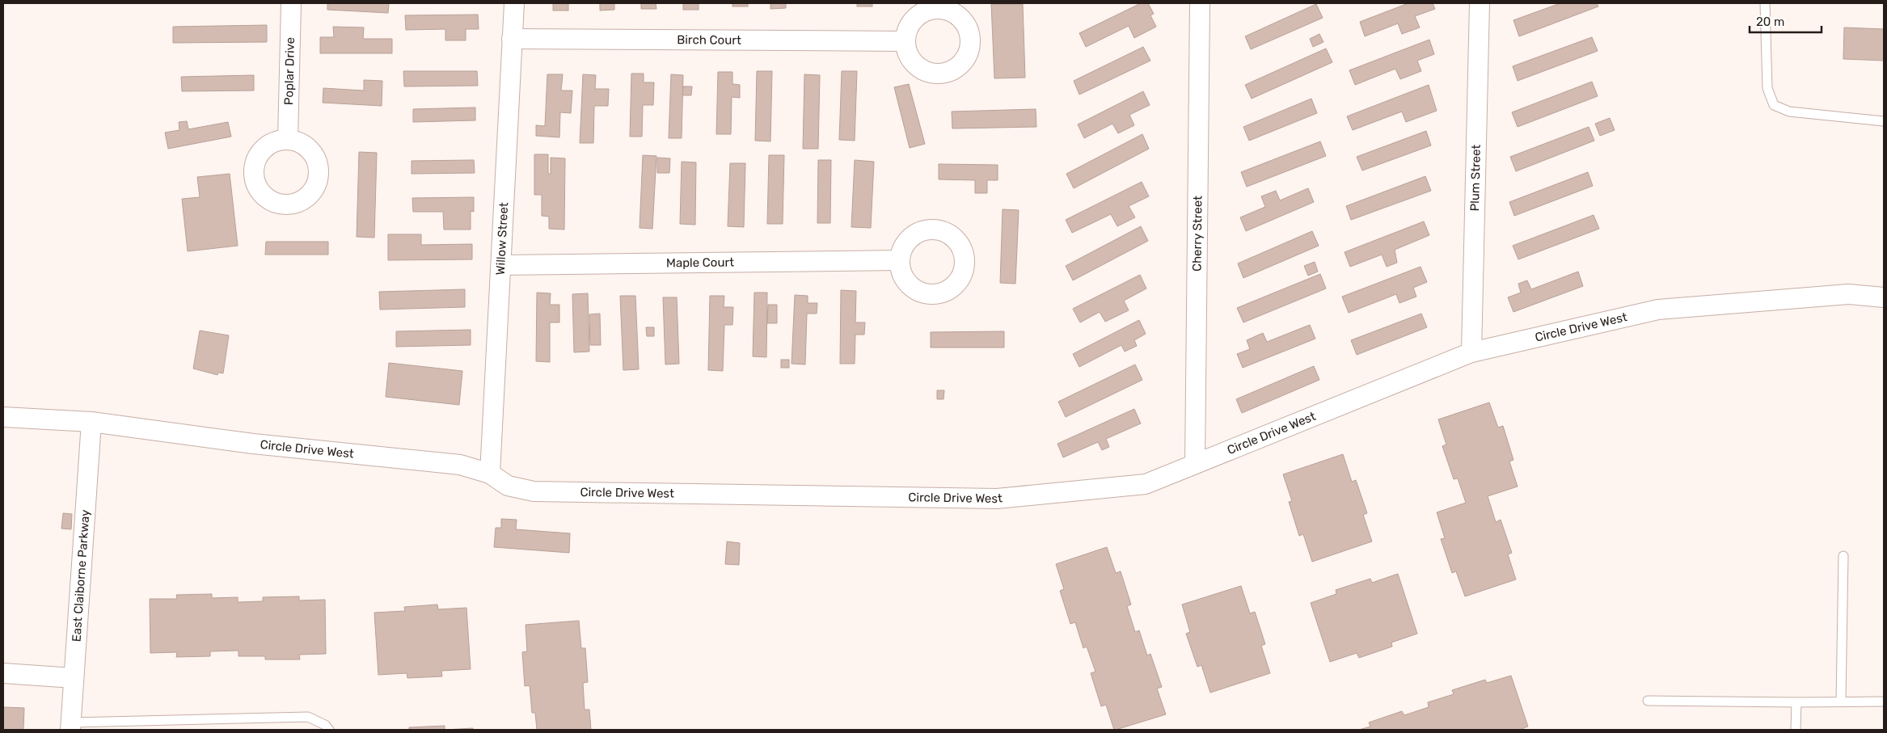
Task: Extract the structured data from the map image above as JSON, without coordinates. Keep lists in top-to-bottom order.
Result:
{
  "streets": {
    "street": [
      "Birch Court",
      "Poplar Drive",
      "Plum Street",
      "Cherry Street",
      "Willow Street",
      "Maple Court",
      "Circle Drive West",
      "East Claiborne Parkway"
    ]
  },
  "crossings": [
    ["Birch Court", "Willow Street"],
    ["Plum Street", "Circle Drive West"],
    ["Cherry Street", "Circle Drive West"],
    ["Willow Street", "Maple Court"],
    ["Willow Street", "Circle Drive West"],
    ["Circle Drive West", "East Claiborne Parkway"]
  ],
  "scale_bar": "20 m"
}
